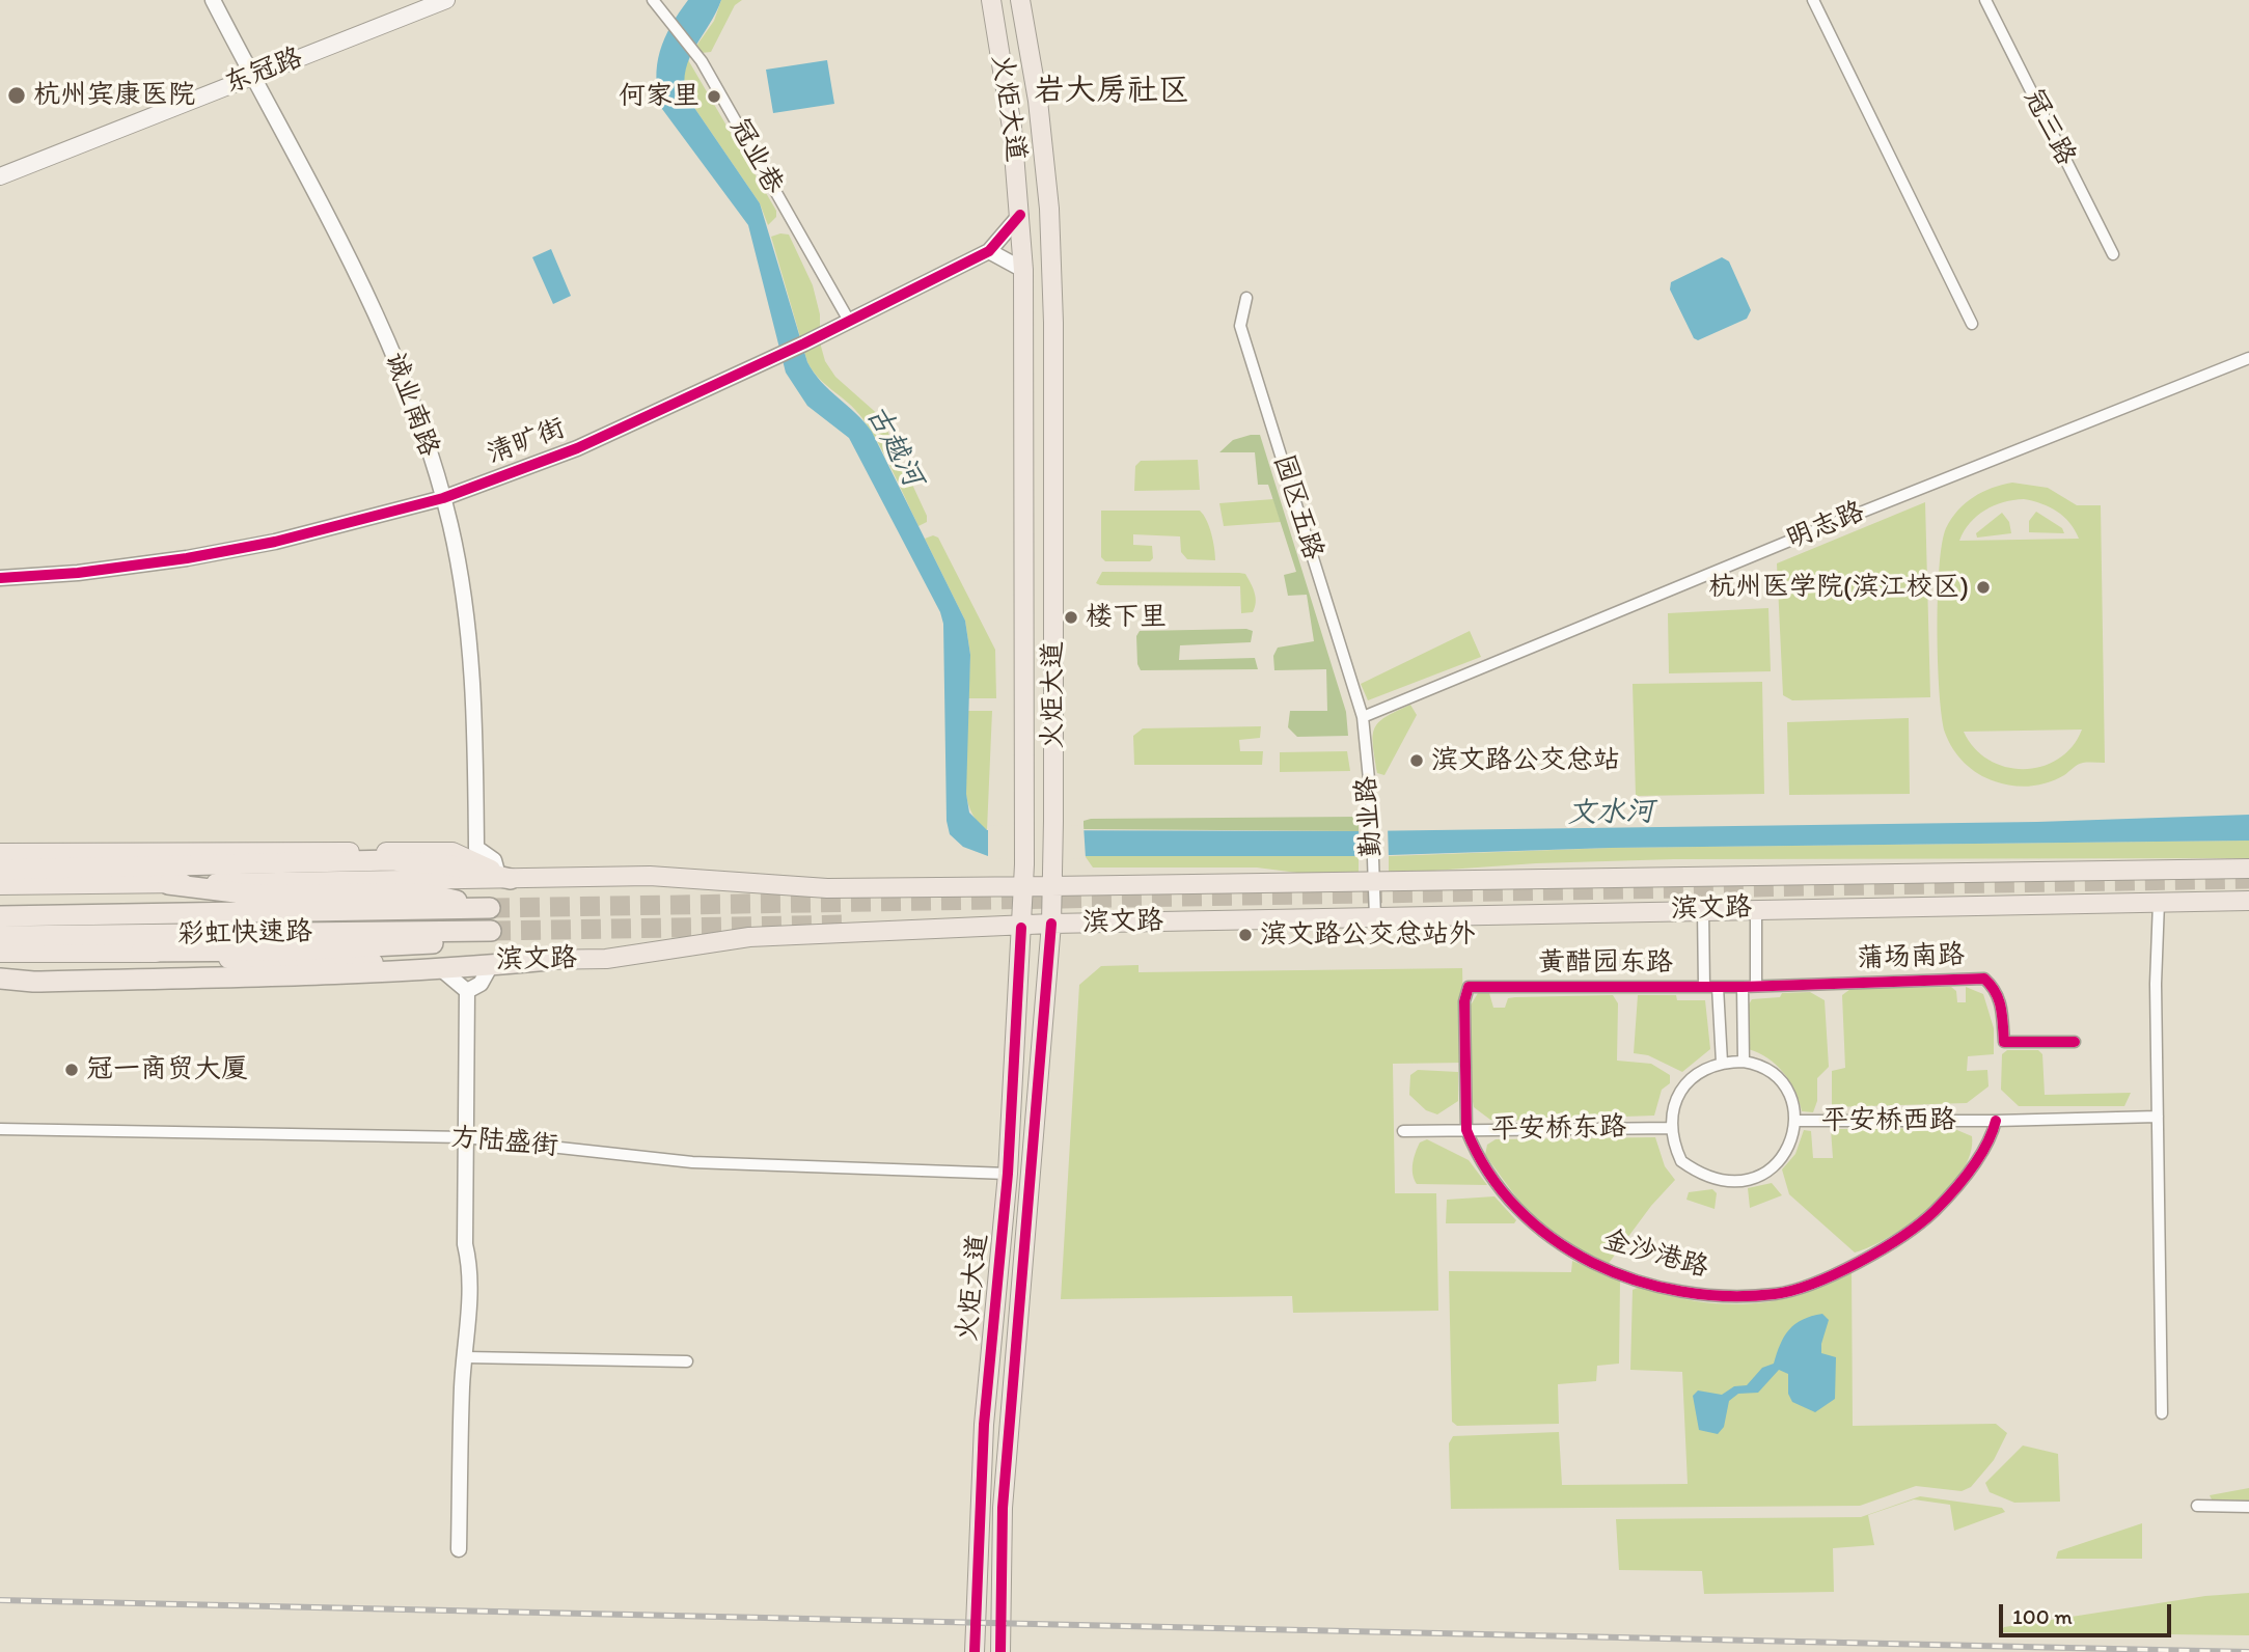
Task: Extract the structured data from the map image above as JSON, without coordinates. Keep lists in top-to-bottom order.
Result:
{
  "streets": {
    "highway": ["彩虹快速路"],
    "main road": ["东冠路", "火炬大道", "滨文路"],
    "street": [
      "冠三路",
      "冠业巷",
      "诚业南路",
      "清旷街",
      "园区五路",
      "明志路",
      "勤业路",
      "蒲场南路",
      "黄醋园东路",
      "平安桥西路",
      "平安桥东路",
      "方陆盛街",
      "金沙港路"
    ]
  },
  "crossings": [
    ["东冠路", "诚业南路"],
    ["火炬大道", "清旷街"],
    ["火炬大道", "滨文路"],
    ["火炬大道", "方陆盛街"],
    ["冠业巷", "清旷街"],
    ["诚业南路", "清旷街"],
    ["园区五路", "明志路"],
    ["园区五路", "勤业路"],
    ["明志路", "勤业路"],
    ["勤业路", "滨文路"],
    ["滨文路", "彩虹快速路"],
    ["蒲场南路", "黄醋园东路"],
    ["黄醋园东路", "平安桥东路"],
    ["黄醋园东路", "金沙港路"],
    ["平安桥西路", "平安桥东路"],
    ["平安桥西路", "金沙港路"],
    ["平安桥东路", "金沙港路"]
  ],
  "districts": ["岩大房社区"],
  "water": ["古越河", "文水河"],
  "places": [
    "杭州宾康医院",
    "何家里",
    "杭州医学院(滨江校区)",
    "楼下里",
    "滨文路公交总站",
    "滨文路公交总站外",
    "冠一商贸大厦"
  ],
  "scale_bar": "100 m"
}
